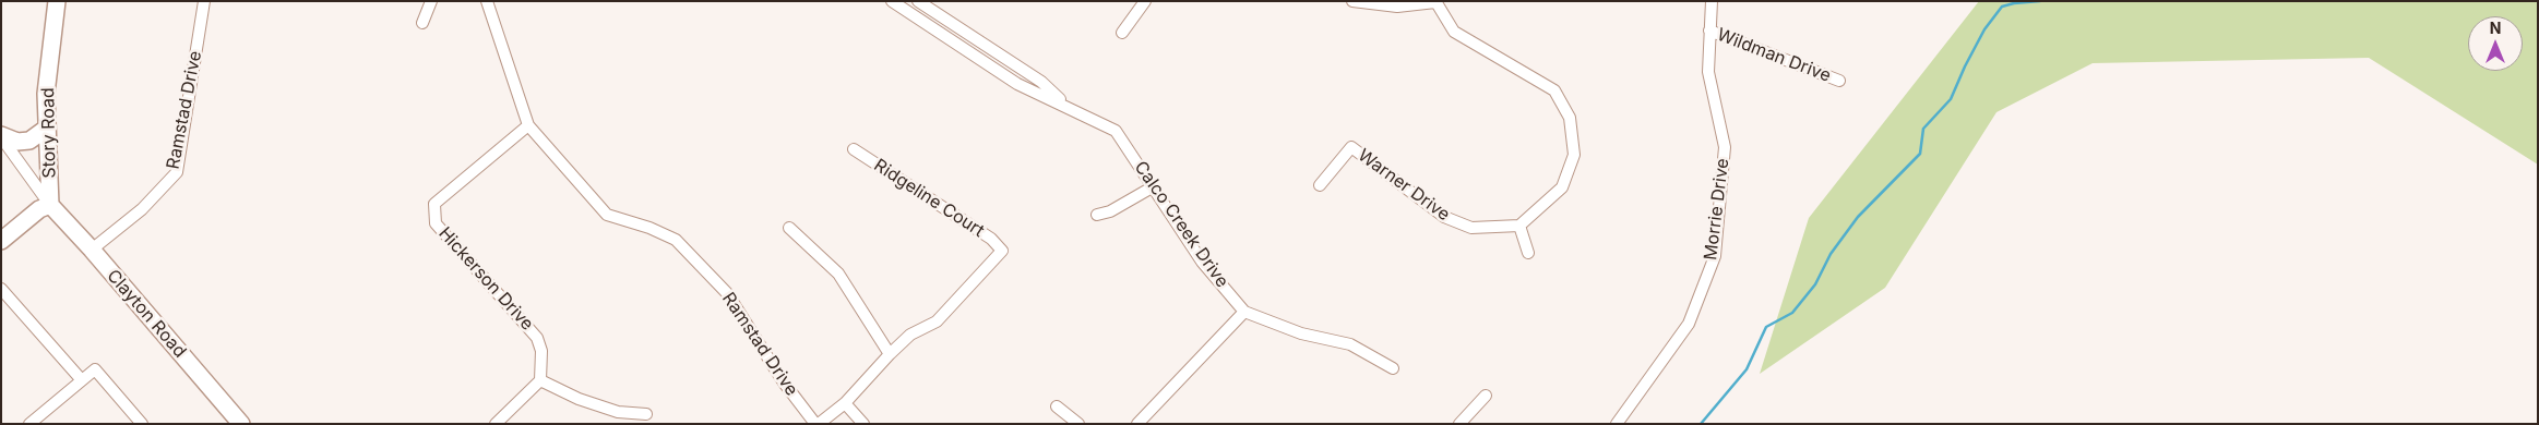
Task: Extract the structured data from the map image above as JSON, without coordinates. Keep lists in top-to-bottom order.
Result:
{
  "streets": {
    "street": [
      "Wildman Drive",
      "Ramstad Drive",
      "Story Road",
      "Warner Drive",
      "Ridgeline Court",
      "Morrie Drive",
      "Calco Creek Drive",
      "Hickerson Drive",
      "Clayton Road"
    ]
  },
  "crossings": [
    ["Wildman Drive", "Morrie Drive"],
    ["Ramstad Drive", "Hickerson Drive"],
    ["Ramstad Drive", "Clayton Road"],
    ["Story Road", "Clayton Road"]
  ],
  "north": "top"
}
